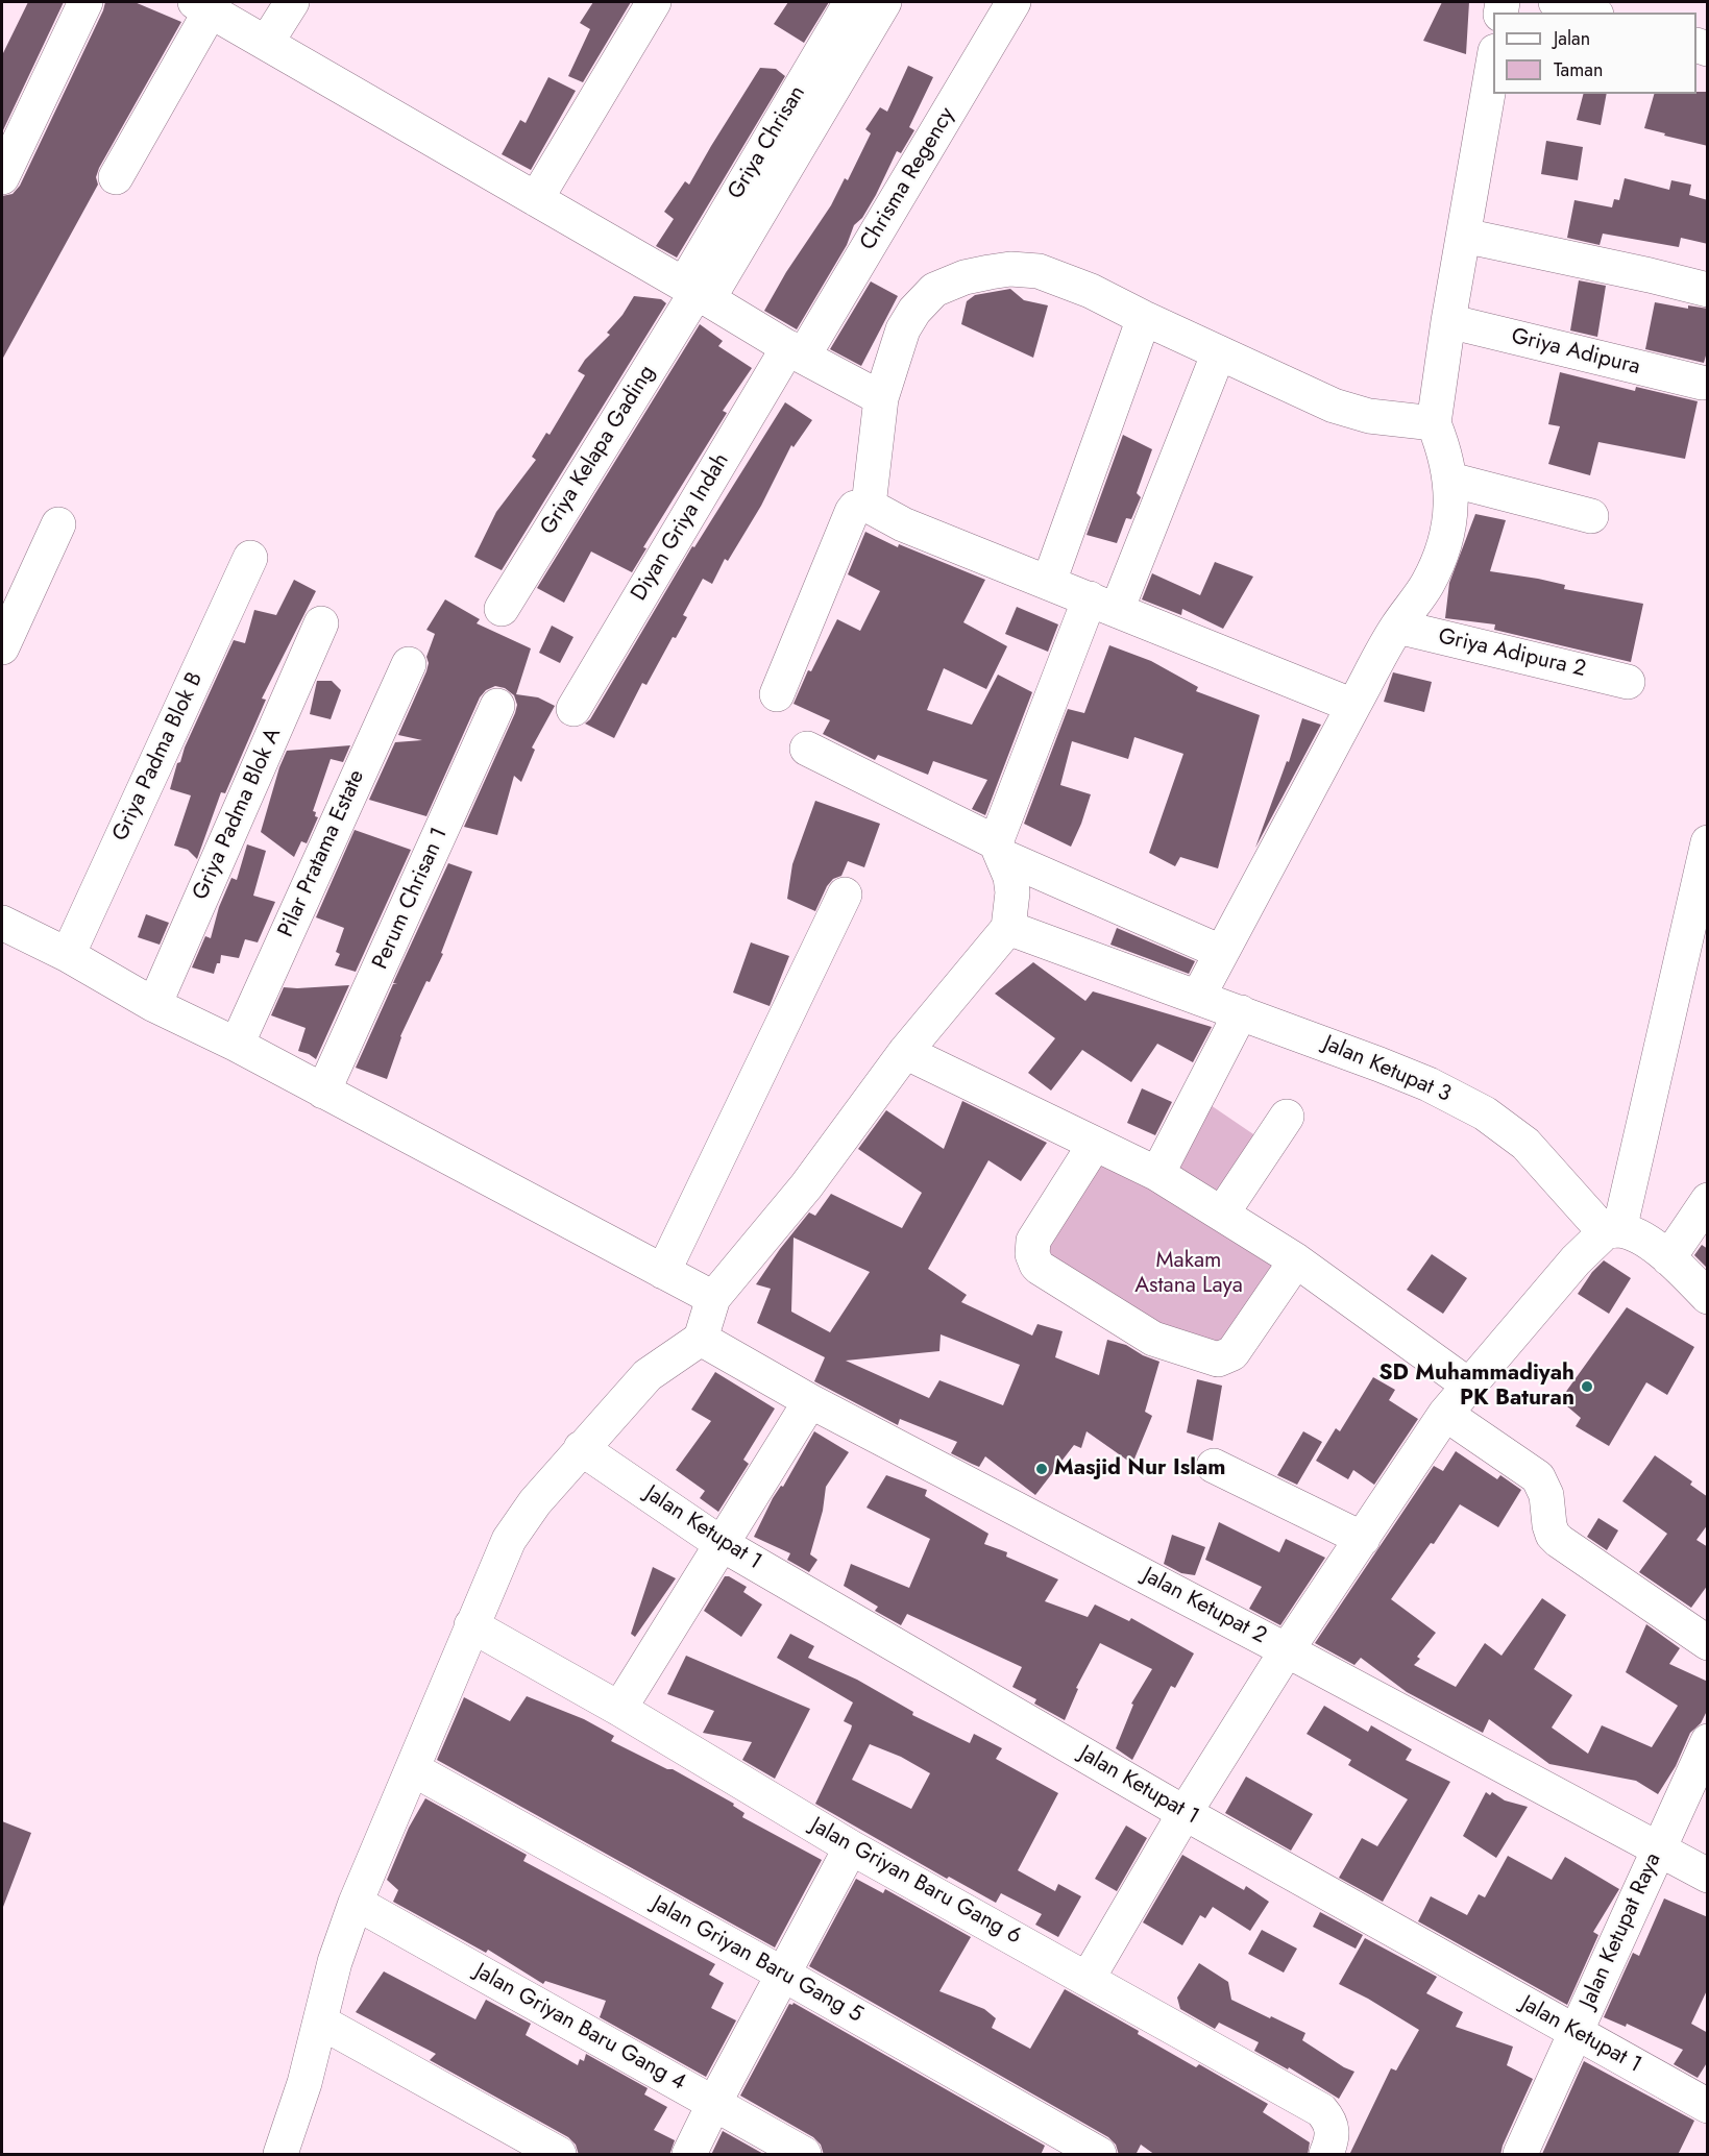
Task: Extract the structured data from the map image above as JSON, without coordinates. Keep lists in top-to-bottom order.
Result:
{
  "streets": {
    "street": [
      "Griya Chrisan",
      "Chrisma Regency",
      "Griya Adipura",
      "Griya Kelapa Gading",
      "Diyan Griya Indah",
      "Griya Adipura 2",
      "Griya Padma Blok B",
      "Griya Padma Blok A",
      "Pilar Pratama Estate",
      "Perum Chrisan 1",
      "Jalan Ketupat 3",
      "Jalan Ketupat 1",
      "Jalan Ketupat 2",
      "Jalan Griyan Baru Gang 6",
      "Jalan Ketupat Raya",
      "Jalan Griyan Baru Gang 5",
      "Jalan Griyan Baru Gang 4"
    ]
  },
  "crossings": [
    ["Griya Chrisan", "Griya Kelapa Gading"],
    ["Chrisma Regency", "Diyan Griya Indah"],
    ["Jalan Ketupat 1", "Jalan Ketupat Raya"],
    ["Jalan Ketupat 2", "Jalan Ketupat Raya"]
  ],
  "parks": ["Makam Astana Laya"],
  "places": ["SD Muhammadiyah PK Baturan", "Masjid Nur Islam"],
  "legend": ["Jalan", "Taman"]
}
